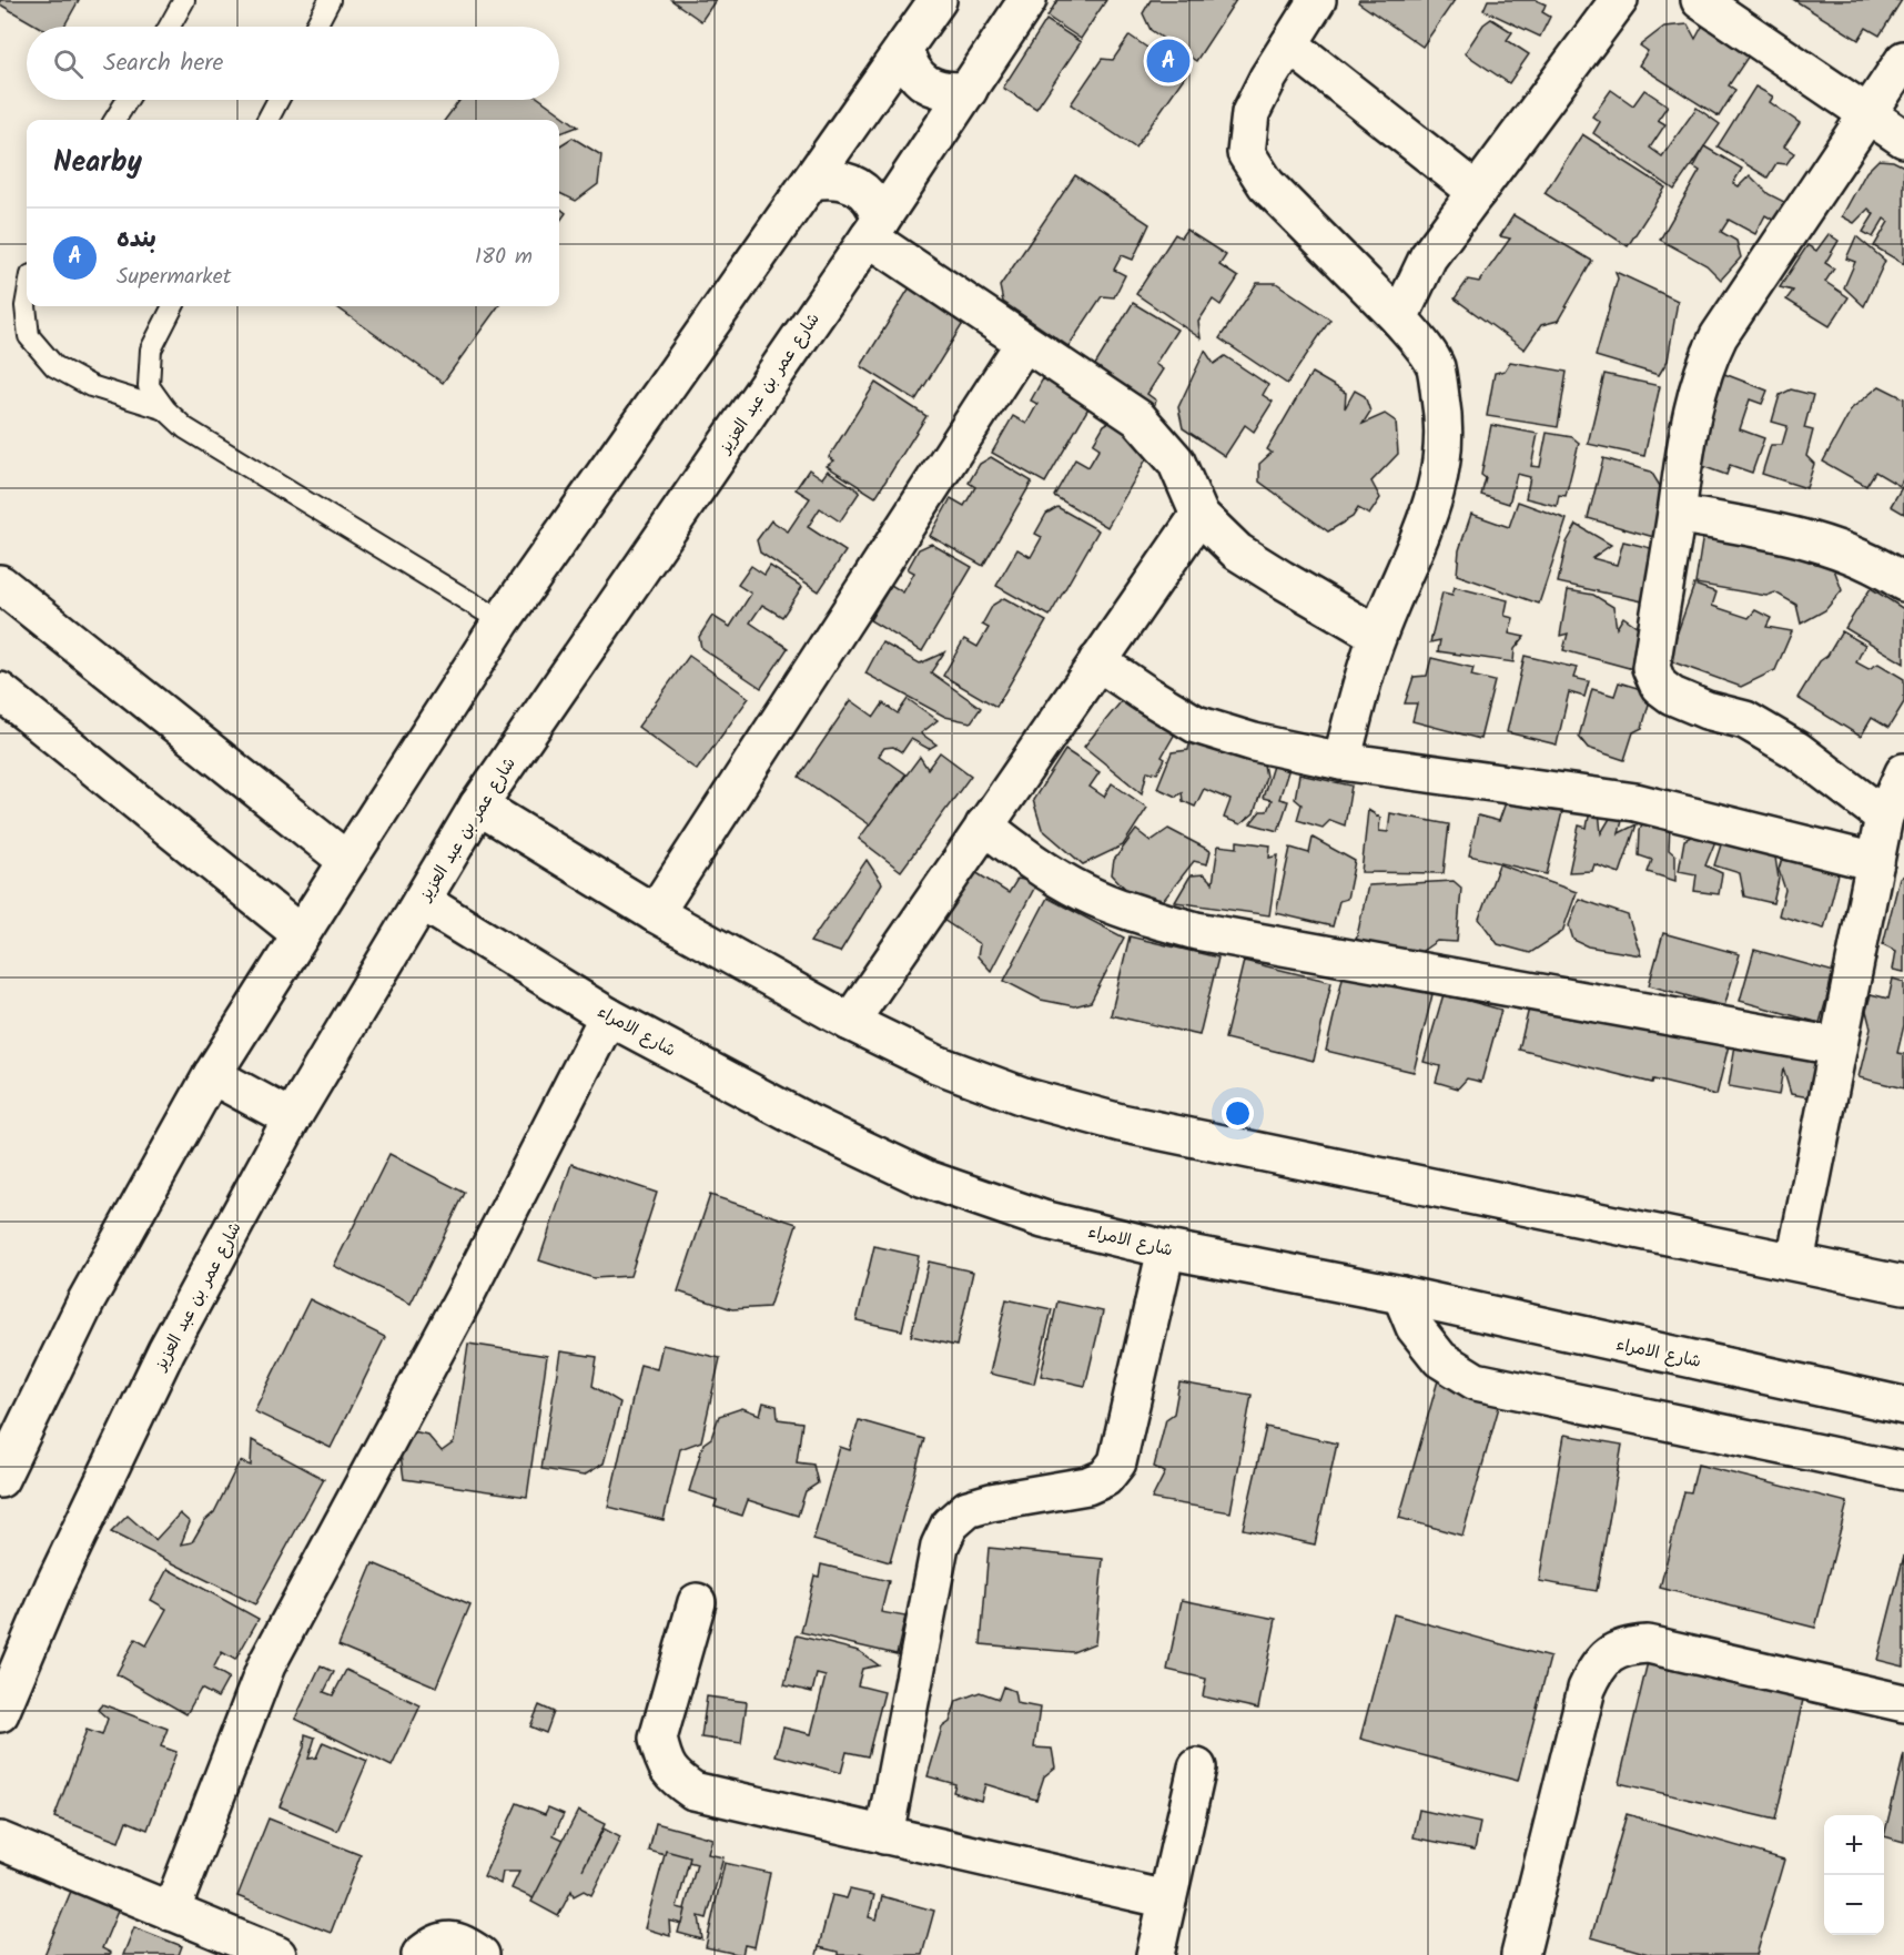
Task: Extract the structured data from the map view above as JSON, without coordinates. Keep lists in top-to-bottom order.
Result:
{
  "streets": {
    "street": ["شارع عمر بن عبد العزيز", "شارع الامراء"]
  },
  "crossings": [
    ["شارع عمر بن عبد العزيز", "شارع الامراء"]
  ],
  "page": {
    "search": "Search here",
    "pins": "A",
    "heading": "Nearby",
    "list": [
      {
        "mark": "A",
        "name": "بنده",
        "note": "Supermarket",
        "value": "180 m"
      }
    ],
    "map_buttons": ["+", "−"]
  }
}
